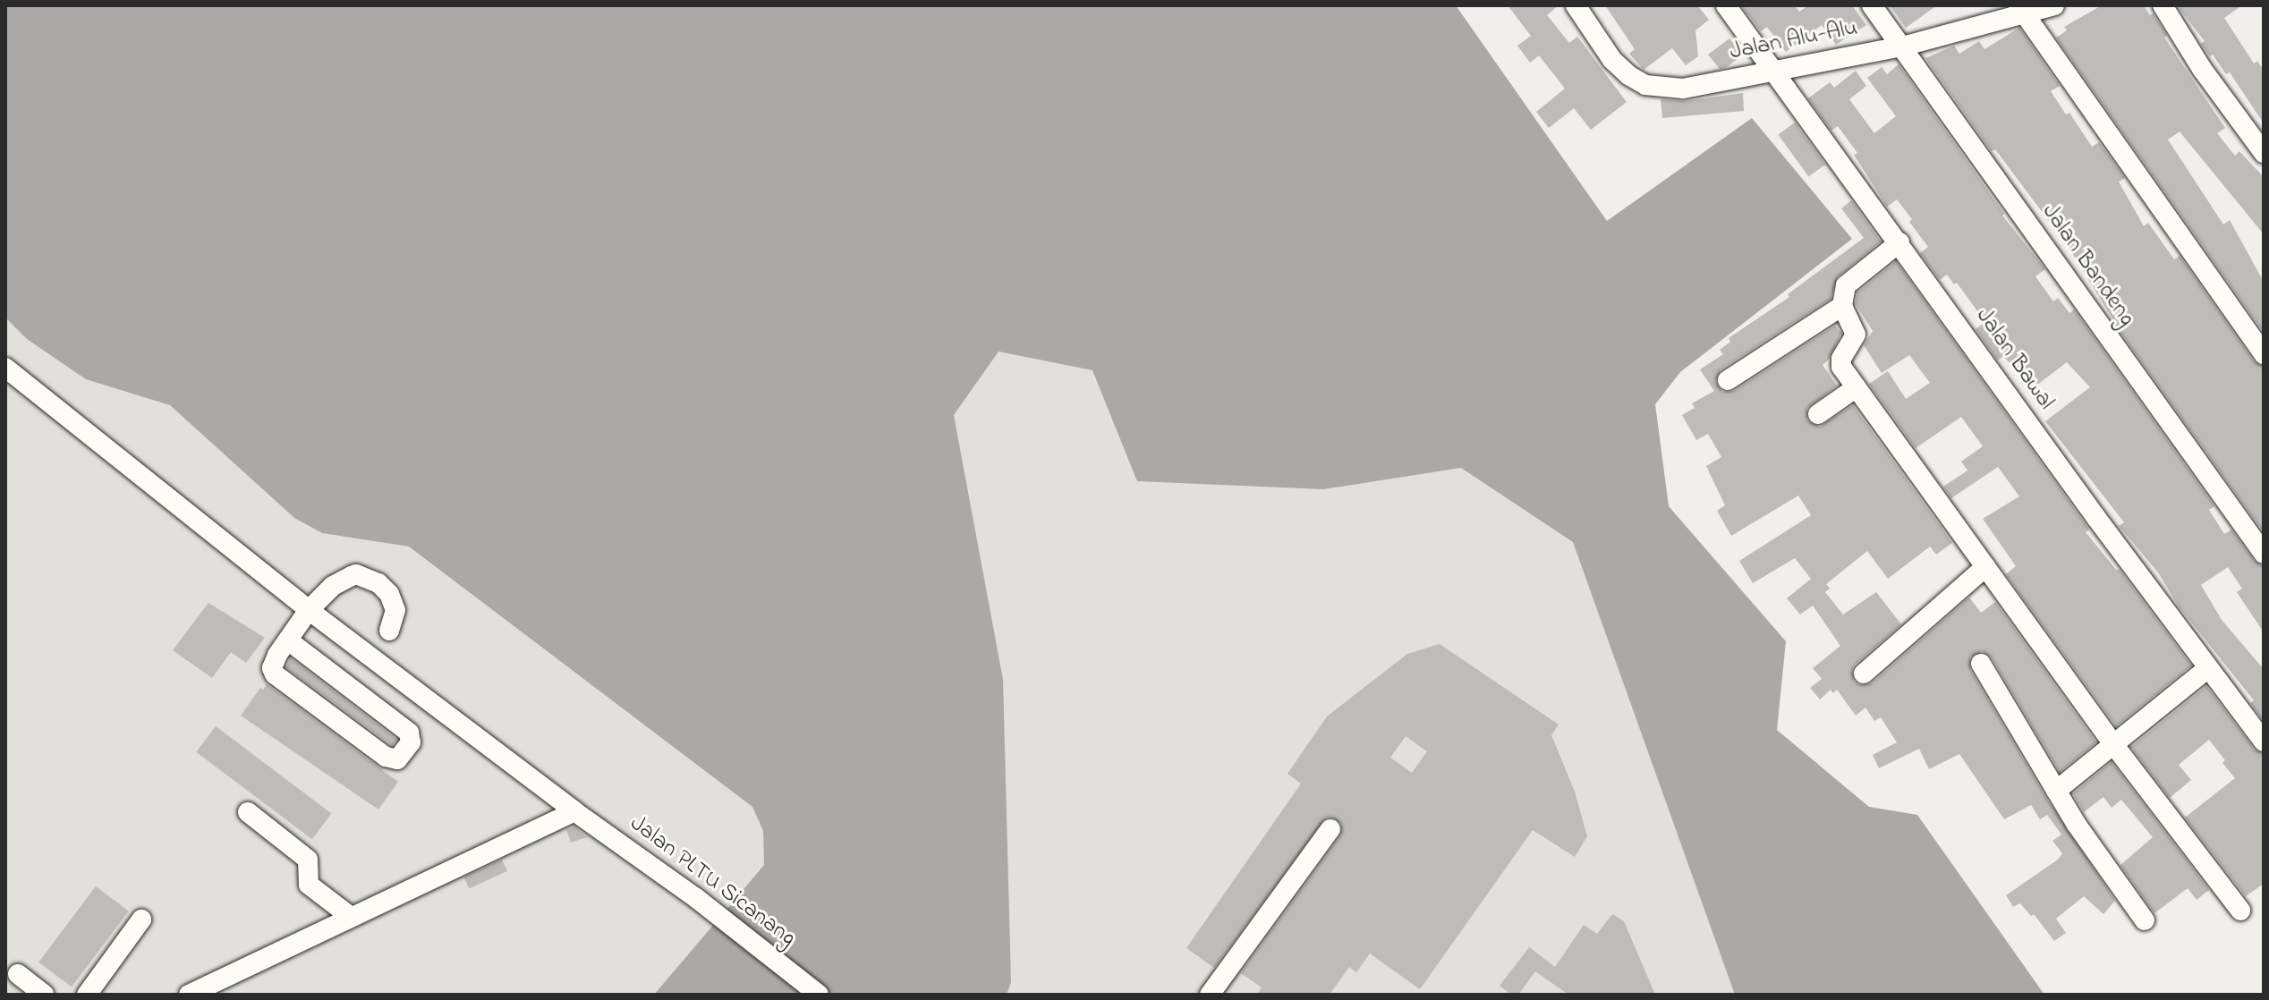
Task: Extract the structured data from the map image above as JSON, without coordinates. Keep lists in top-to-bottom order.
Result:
{
  "streets": {
    "street": [
      "Jalan Alu-Alu",
      "Jalan Bandeng",
      "Jalan Bawal",
      "Jalan PLTU Sicanang"
    ]
  },
  "crossings": [
    ["Jalan Alu-Alu", "Jalan Bandeng"],
    ["Jalan Alu-Alu", "Jalan Bawal"]
  ]
}
